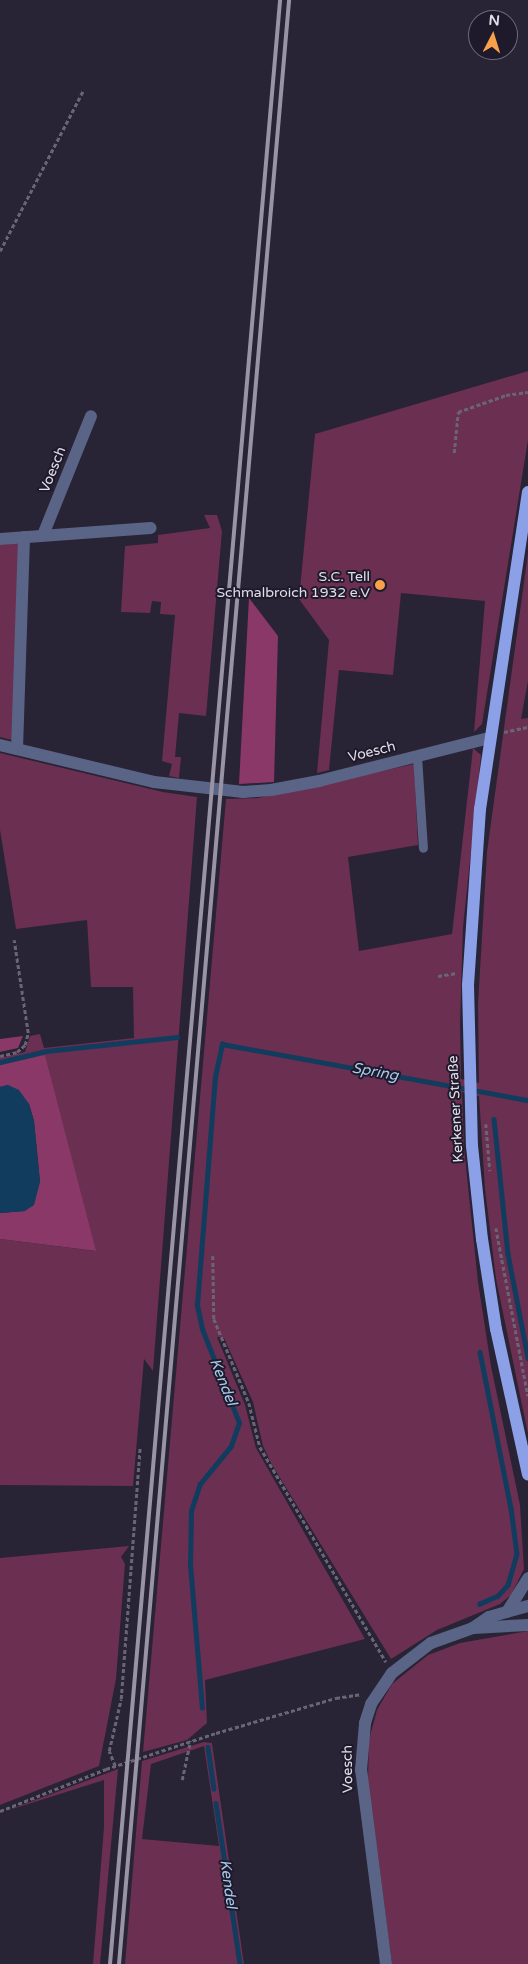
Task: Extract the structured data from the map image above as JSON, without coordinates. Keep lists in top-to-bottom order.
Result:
{
  "streets": {
    "main road": ["Kerkener Straße"],
    "street": ["Voesch"]
  },
  "crossings": [
    ["Voesch", "Kerkener Straße"]
  ],
  "water": ["Spring", "Kendel"],
  "places": ["S.C. Tell Schmalbroich 1932 e.V"],
  "north": "top"
}
